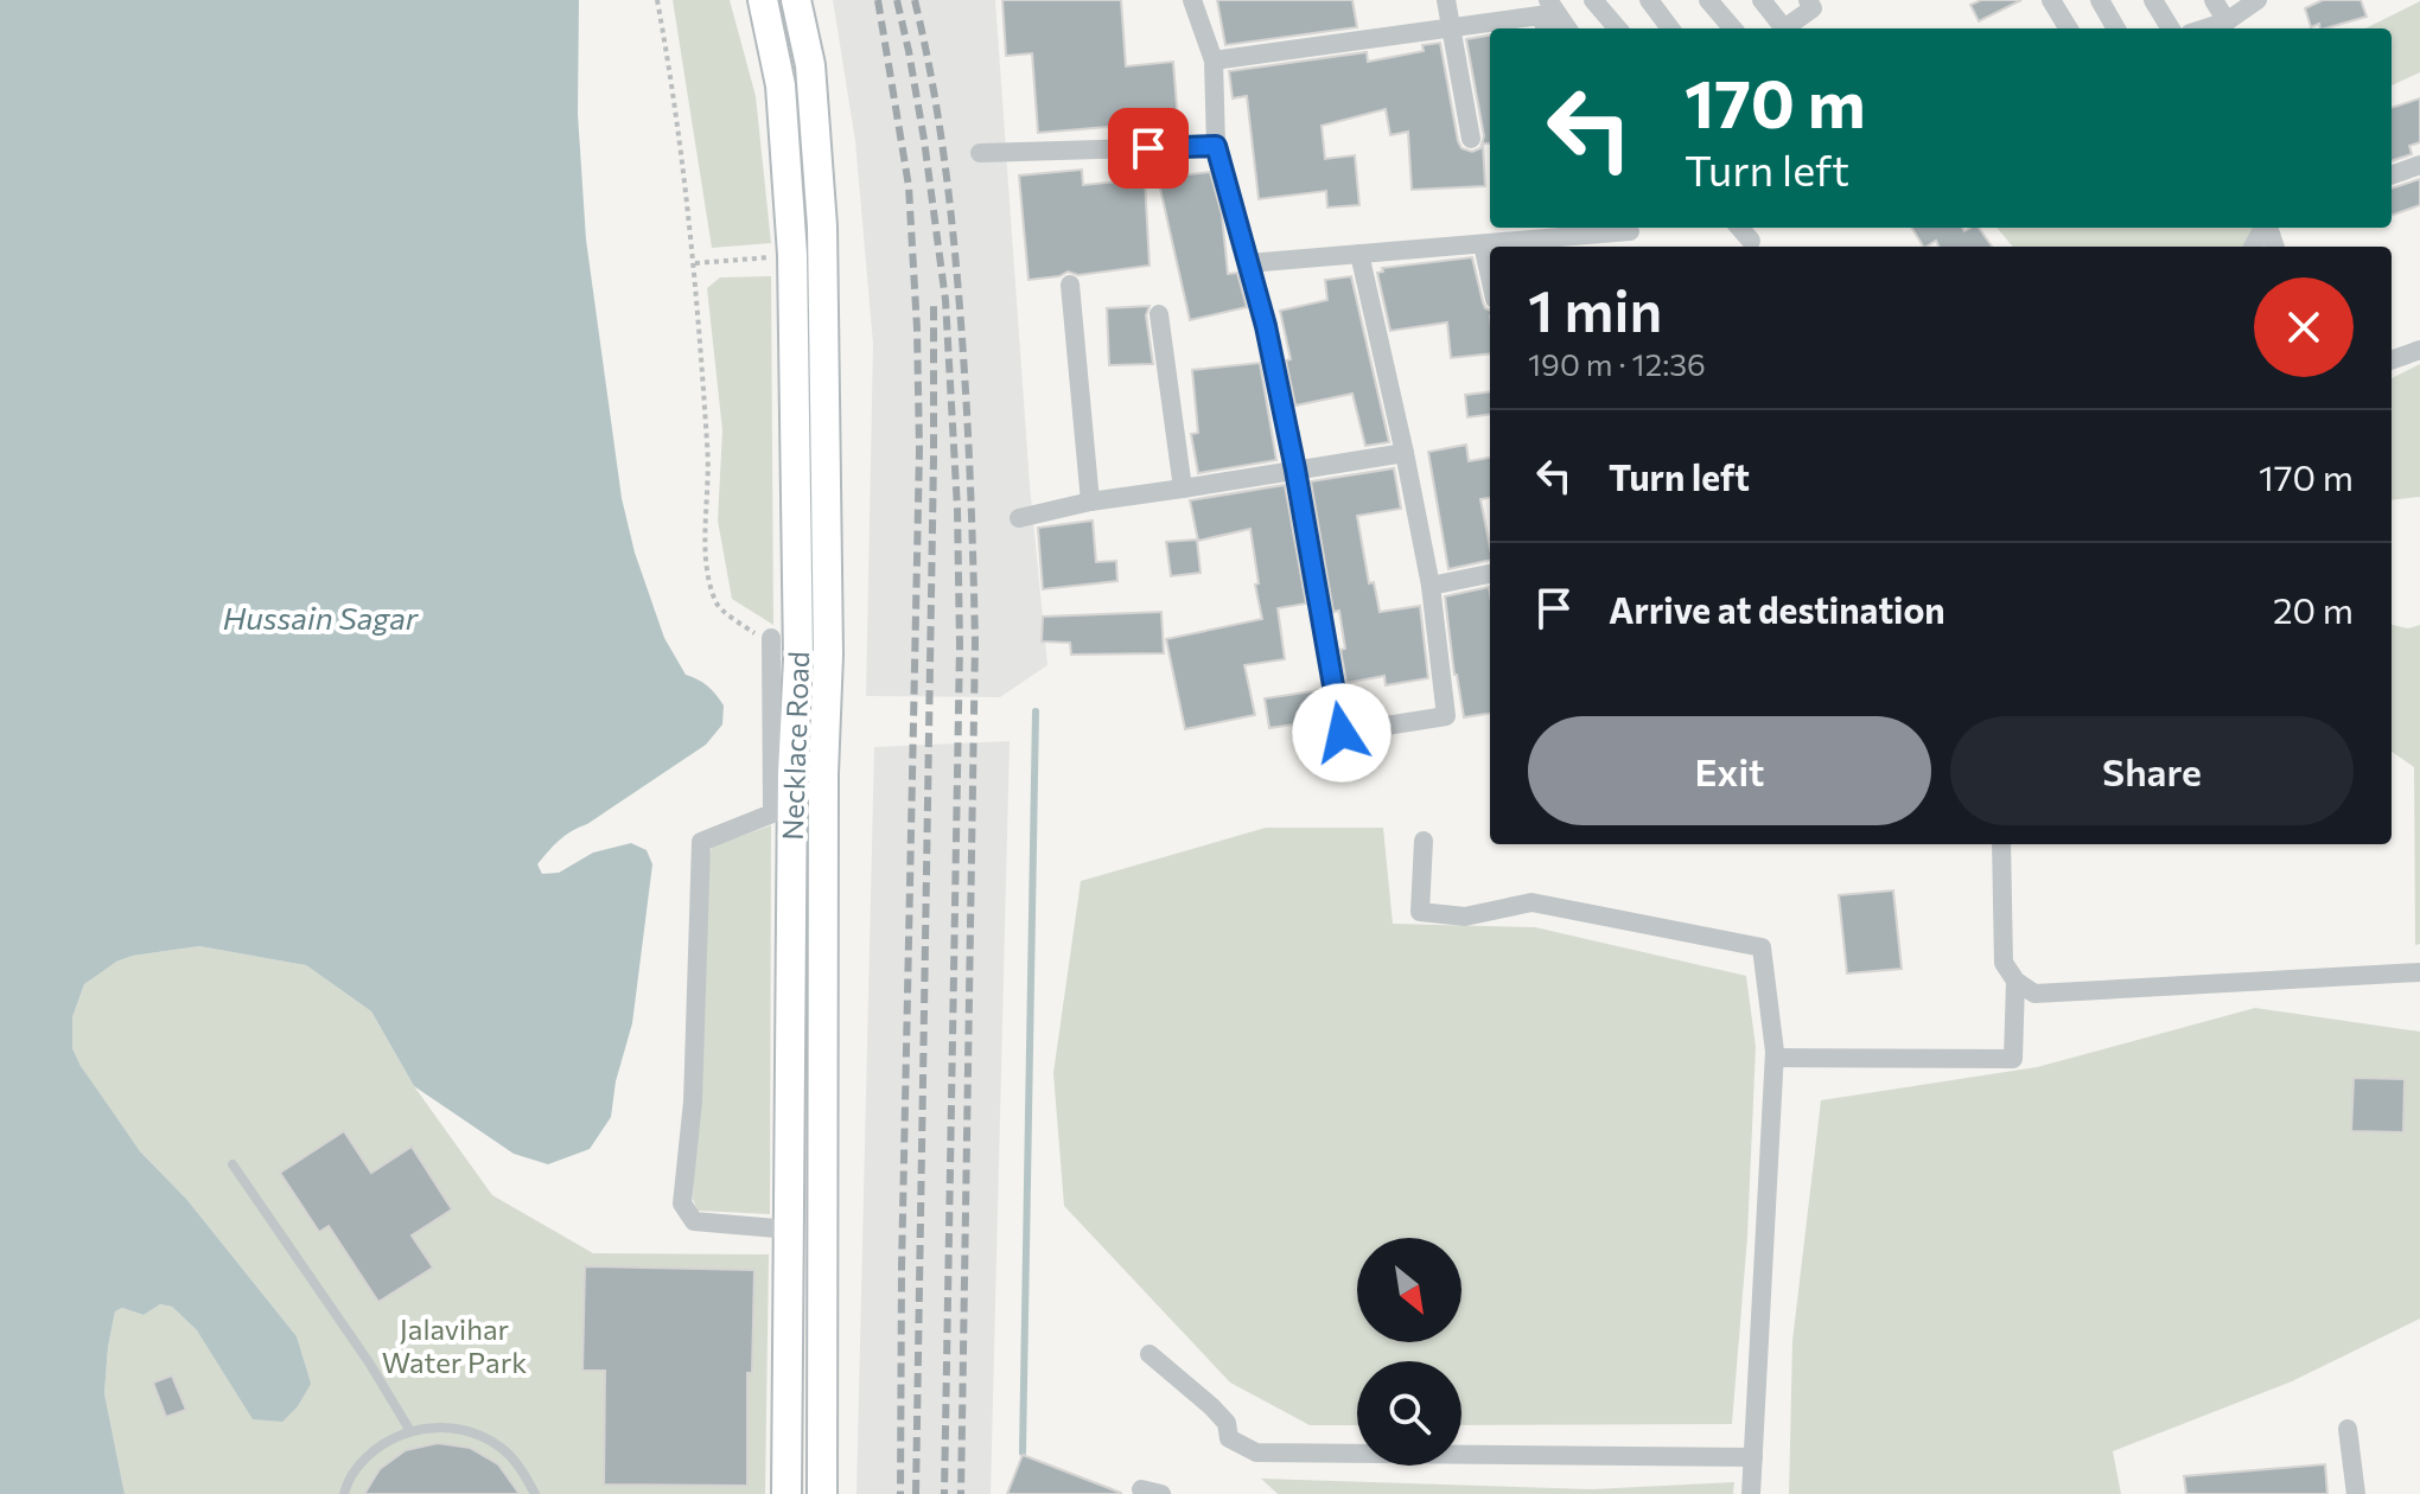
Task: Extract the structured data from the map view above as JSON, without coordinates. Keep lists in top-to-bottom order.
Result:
{
  "streets": {
    "main road": ["Necklace Road"]
  },
  "water": ["Hussain Sagar"],
  "parks": ["Jalavihar Water Park"],
  "north": "bottom right",
  "page": {
    "turn": ["170 m", "Turn left"],
    "heading": ["1 min", "190 m · 12:36"],
    "list": [
      {
        "name": "Turn left",
        "value": "170 m"
      },
      {
        "name": "Arrive at destination",
        "value": "20 m"
      }
    ],
    "buttons": ["Exit", "Share"]
  }
}
